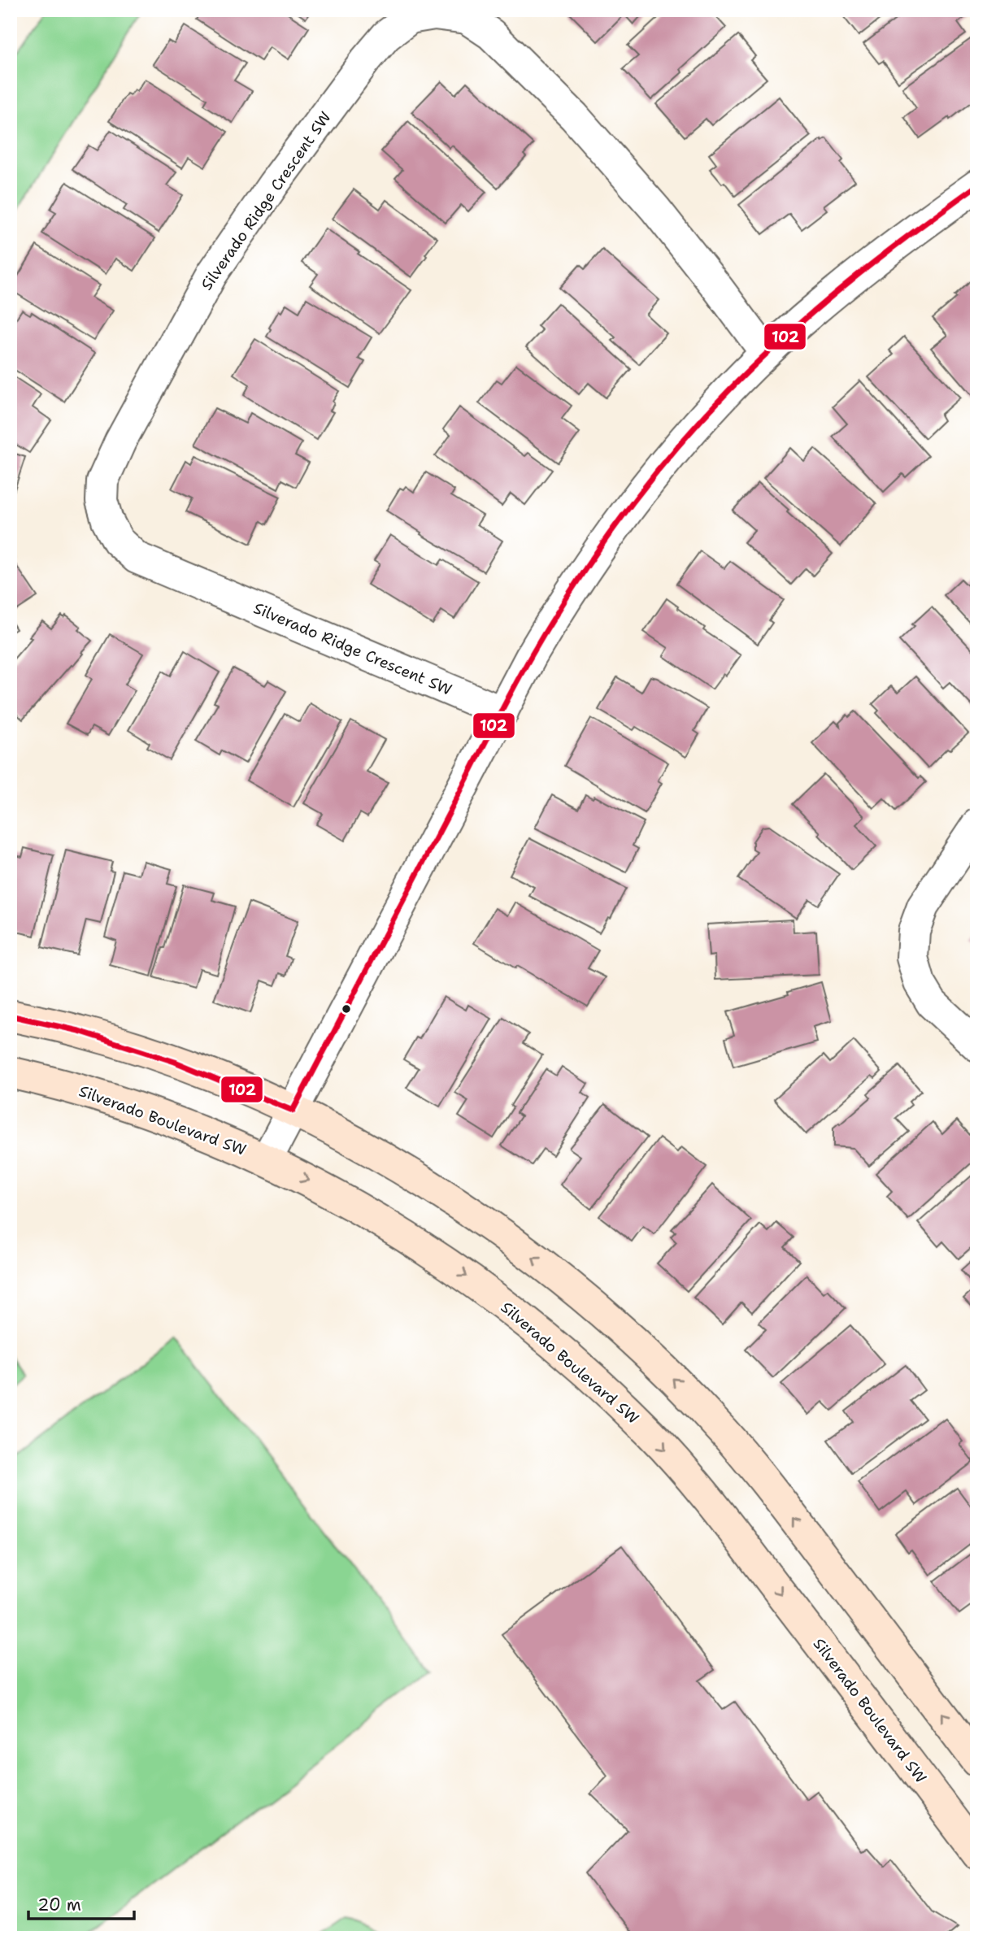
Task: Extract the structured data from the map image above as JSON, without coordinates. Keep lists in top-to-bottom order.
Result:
{
  "streets": {
    "street": ["Silverado Ridge Crescent SW", "Silverado Boulevard SW"]
  },
  "lines": ["transit line 102"],
  "scale_bar": "20 m"
}
